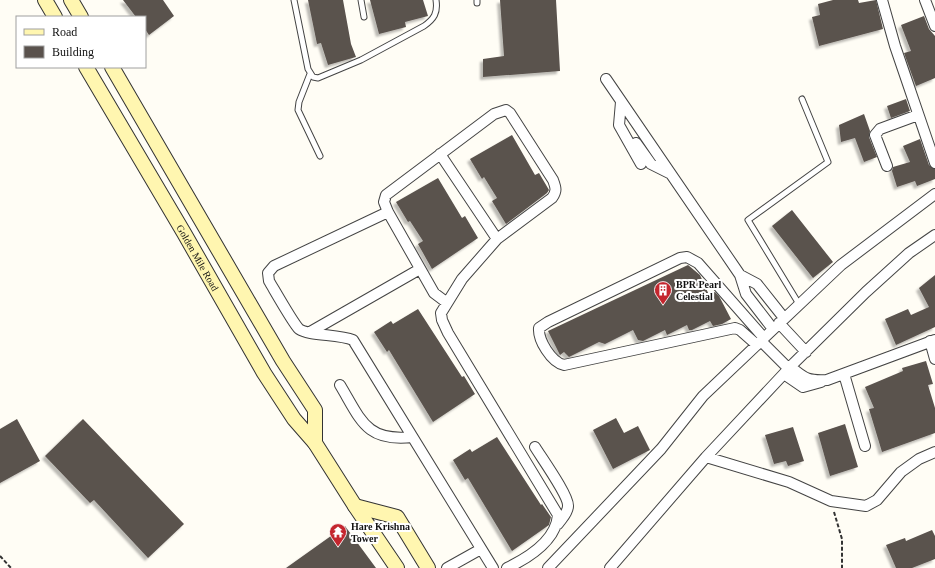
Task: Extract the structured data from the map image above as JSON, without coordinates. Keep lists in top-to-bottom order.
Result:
{
  "streets": {
    "street": ["Golden Mile Road"]
  },
  "places": {
    "building": ["BPR Pearl Celestial"],
    "temple": ["Hare Krishna Tower"]
  },
  "legend": ["Road", "Building"]
}
